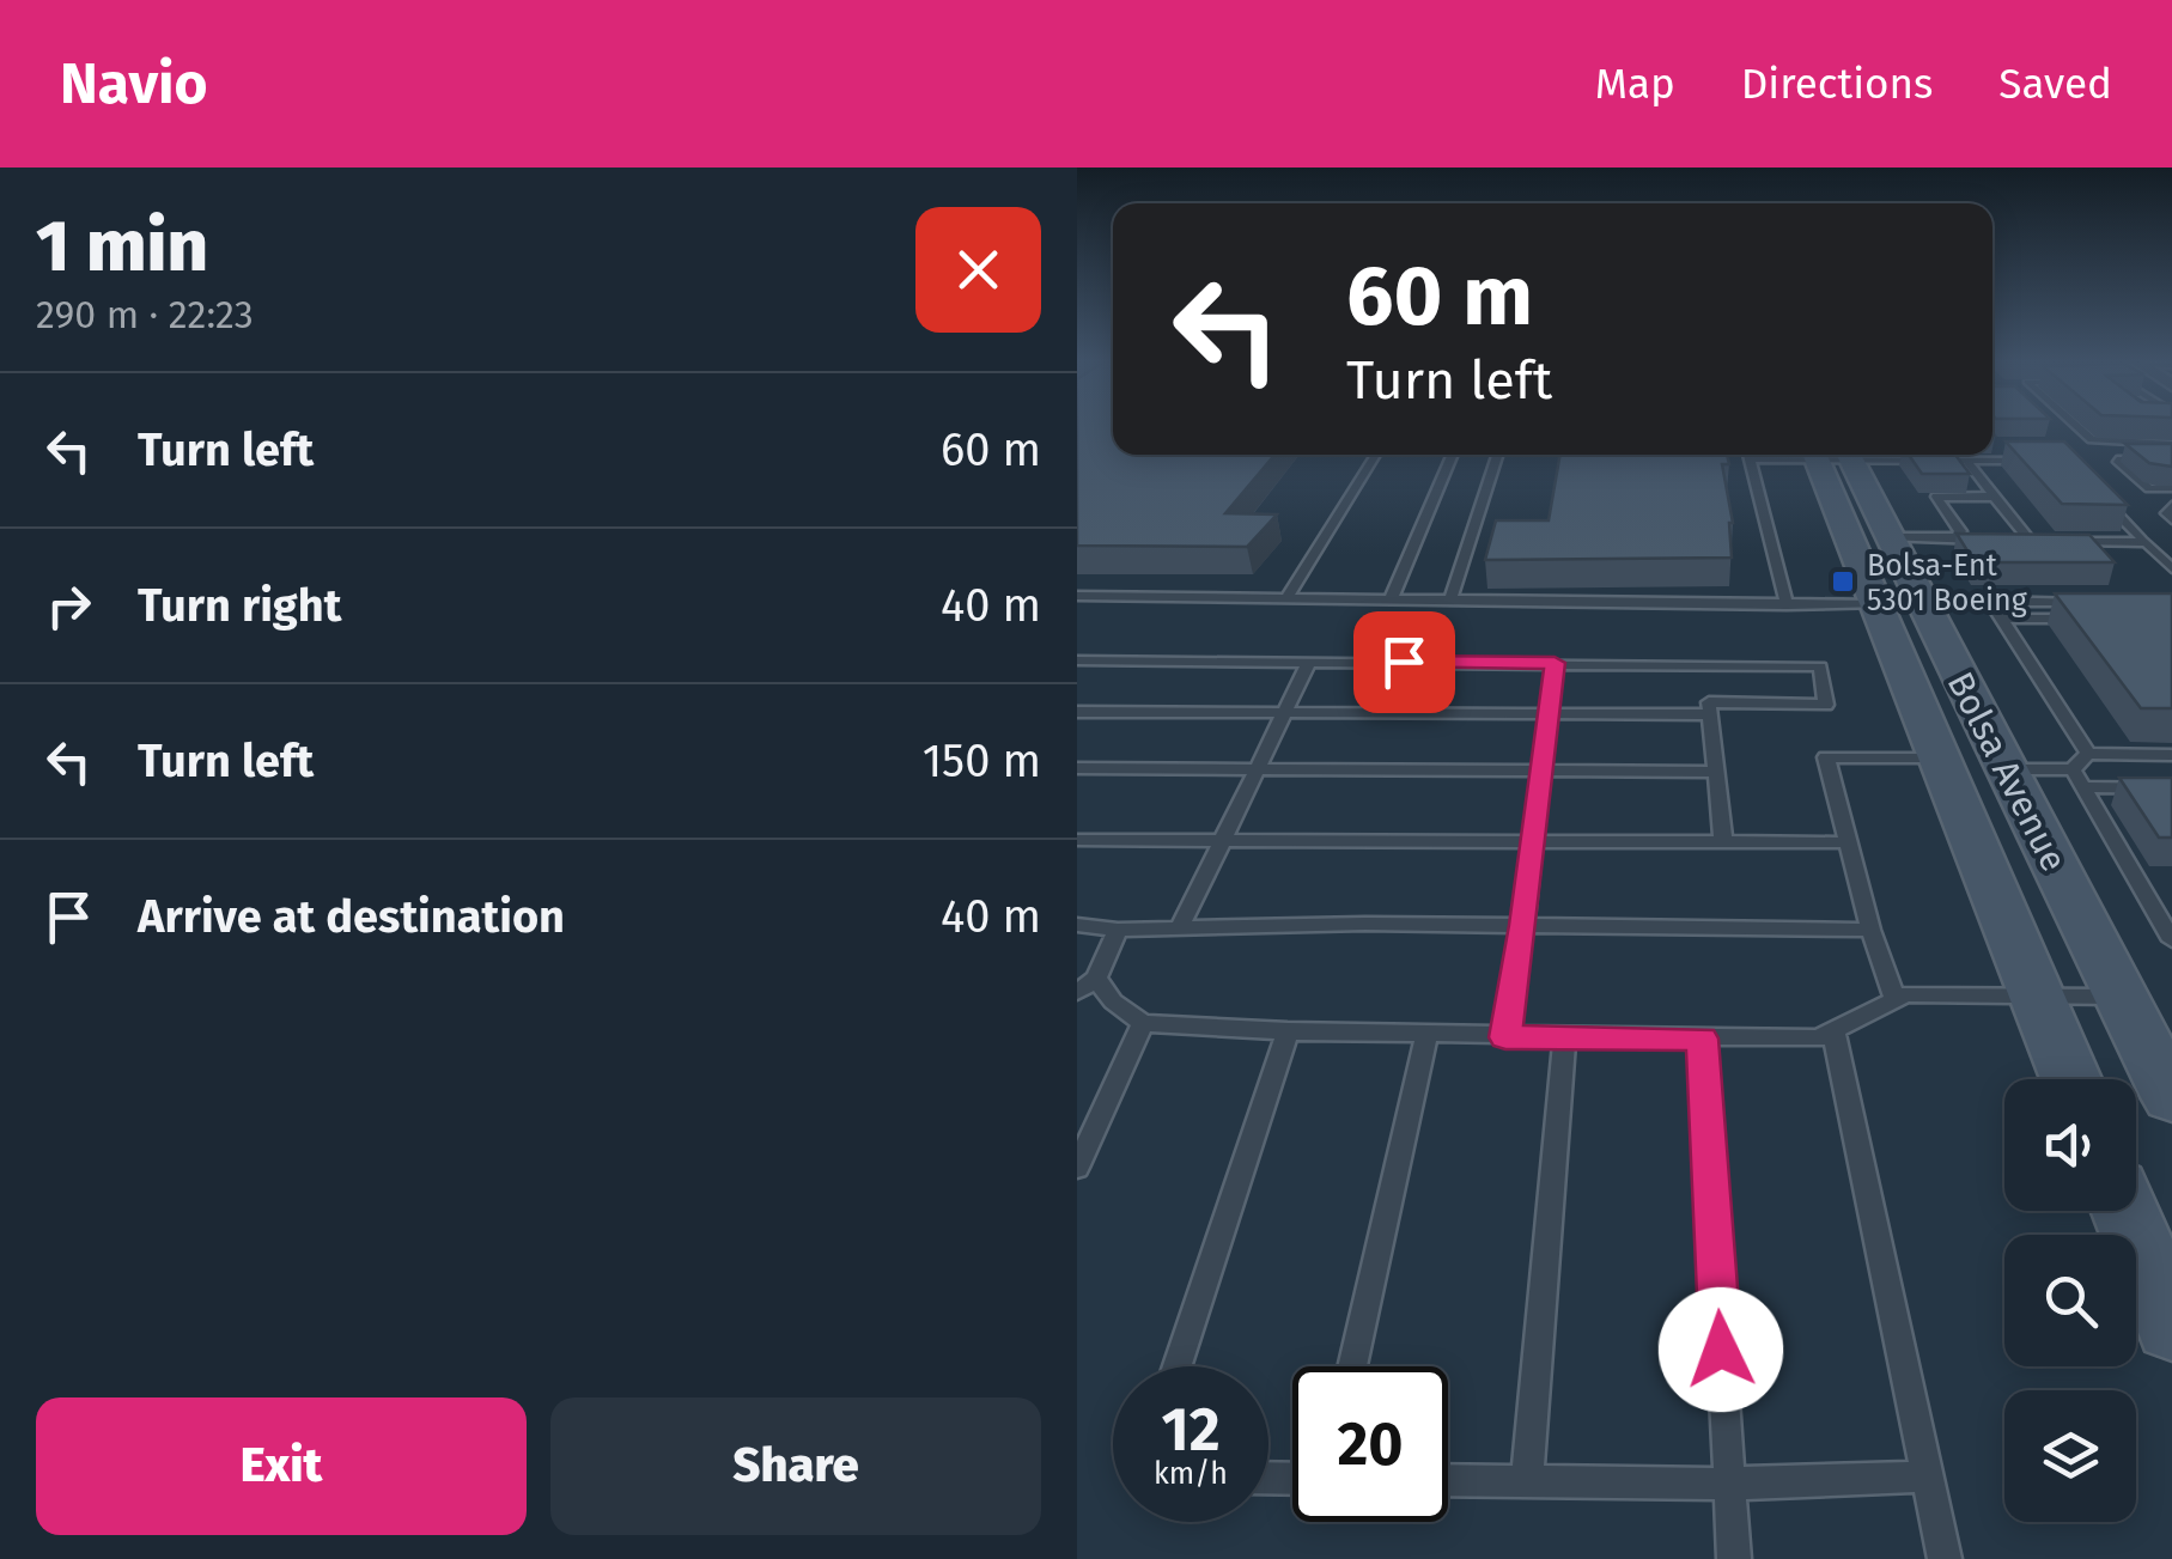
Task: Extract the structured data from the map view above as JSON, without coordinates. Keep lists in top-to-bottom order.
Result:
{
  "streets": {
    "main road": ["Bolsa Avenue"]
  },
  "places": {
    "transit": ["Bolsa-Ent 5301 Boeing"]
  },
  "page": {
    "header": "Navio",
    "nav": ["Map", "Directions", "Saved"],
    "heading": ["1 min", "290 m · 22:23"],
    "turn": ["60 m", "Turn left"],
    "list": [
      {
        "name": "Turn left",
        "value": "60 m"
      },
      {
        "name": "Turn right",
        "value": "40 m"
      },
      {
        "name": "Turn left",
        "value": "150 m"
      },
      {
        "name": "Arrive at destination",
        "value": "40 m"
      }
    ],
    "speed": "12 km/h",
    "limit": "20",
    "buttons": ["Exit", "Share"]
  }
}
